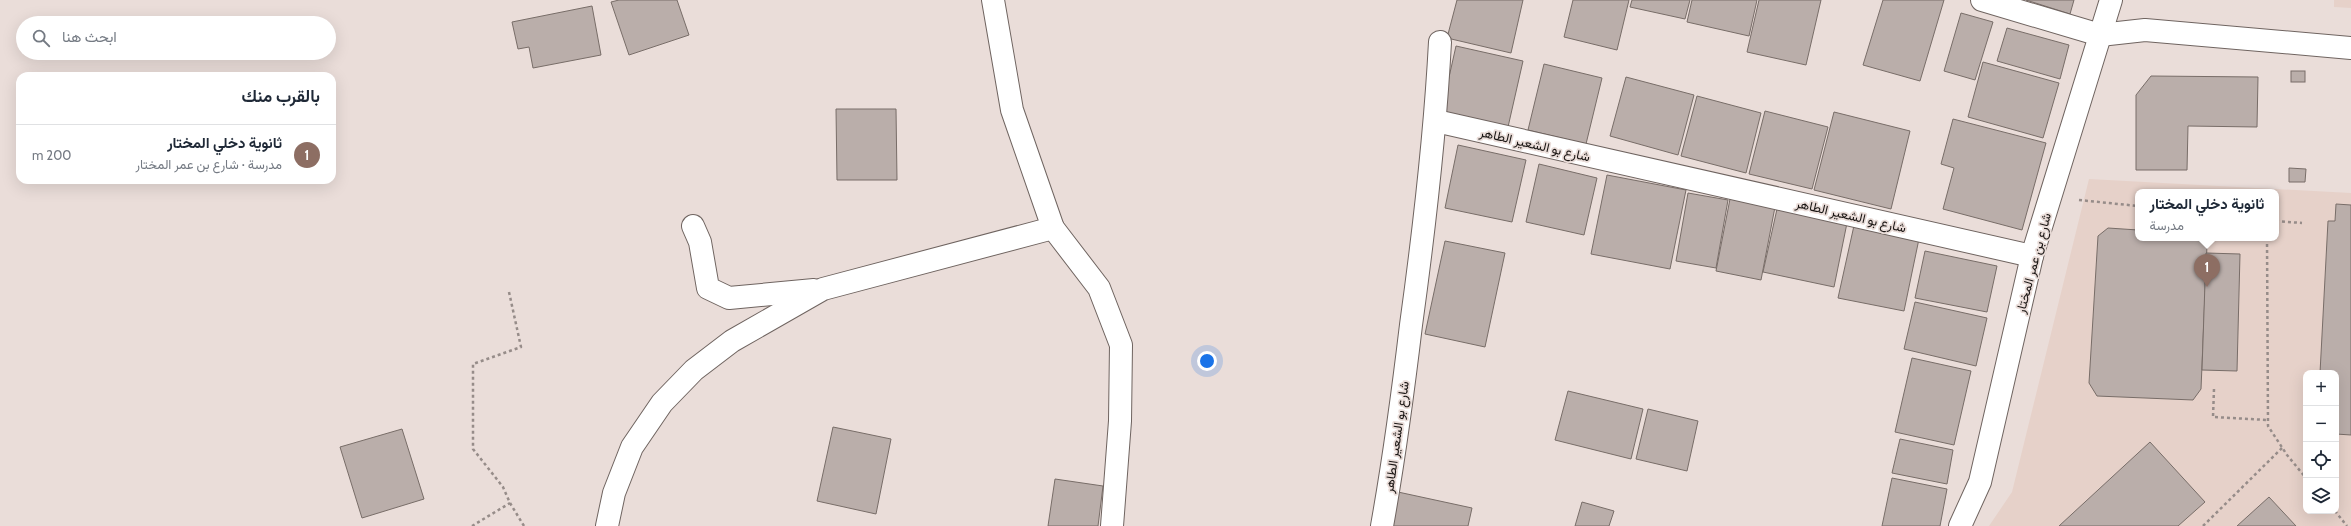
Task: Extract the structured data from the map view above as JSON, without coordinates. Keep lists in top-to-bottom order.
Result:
{
  "streets": {
    "street": ["شارع بو الشعير الطاهر", "شارع بن عمر المختار"]
  },
  "crossings": [
    ["شارع بو الشعير الطاهر", "شارع بن عمر المختار"]
  ],
  "page": {
    "search": "ابحث هنا",
    "heading": "بالقرب منك",
    "list": [
      {
        "mark": "1",
        "name": "ثانوية دخلي المختار",
        "note": "مدرسة · شارع بن عمر المختار",
        "value": "200 m"
      }
    ],
    "popup": ["ثانوية دخلي المختار", "مدرسة"],
    "pins": "1",
    "map_buttons": ["+", "−"]
  }
}
